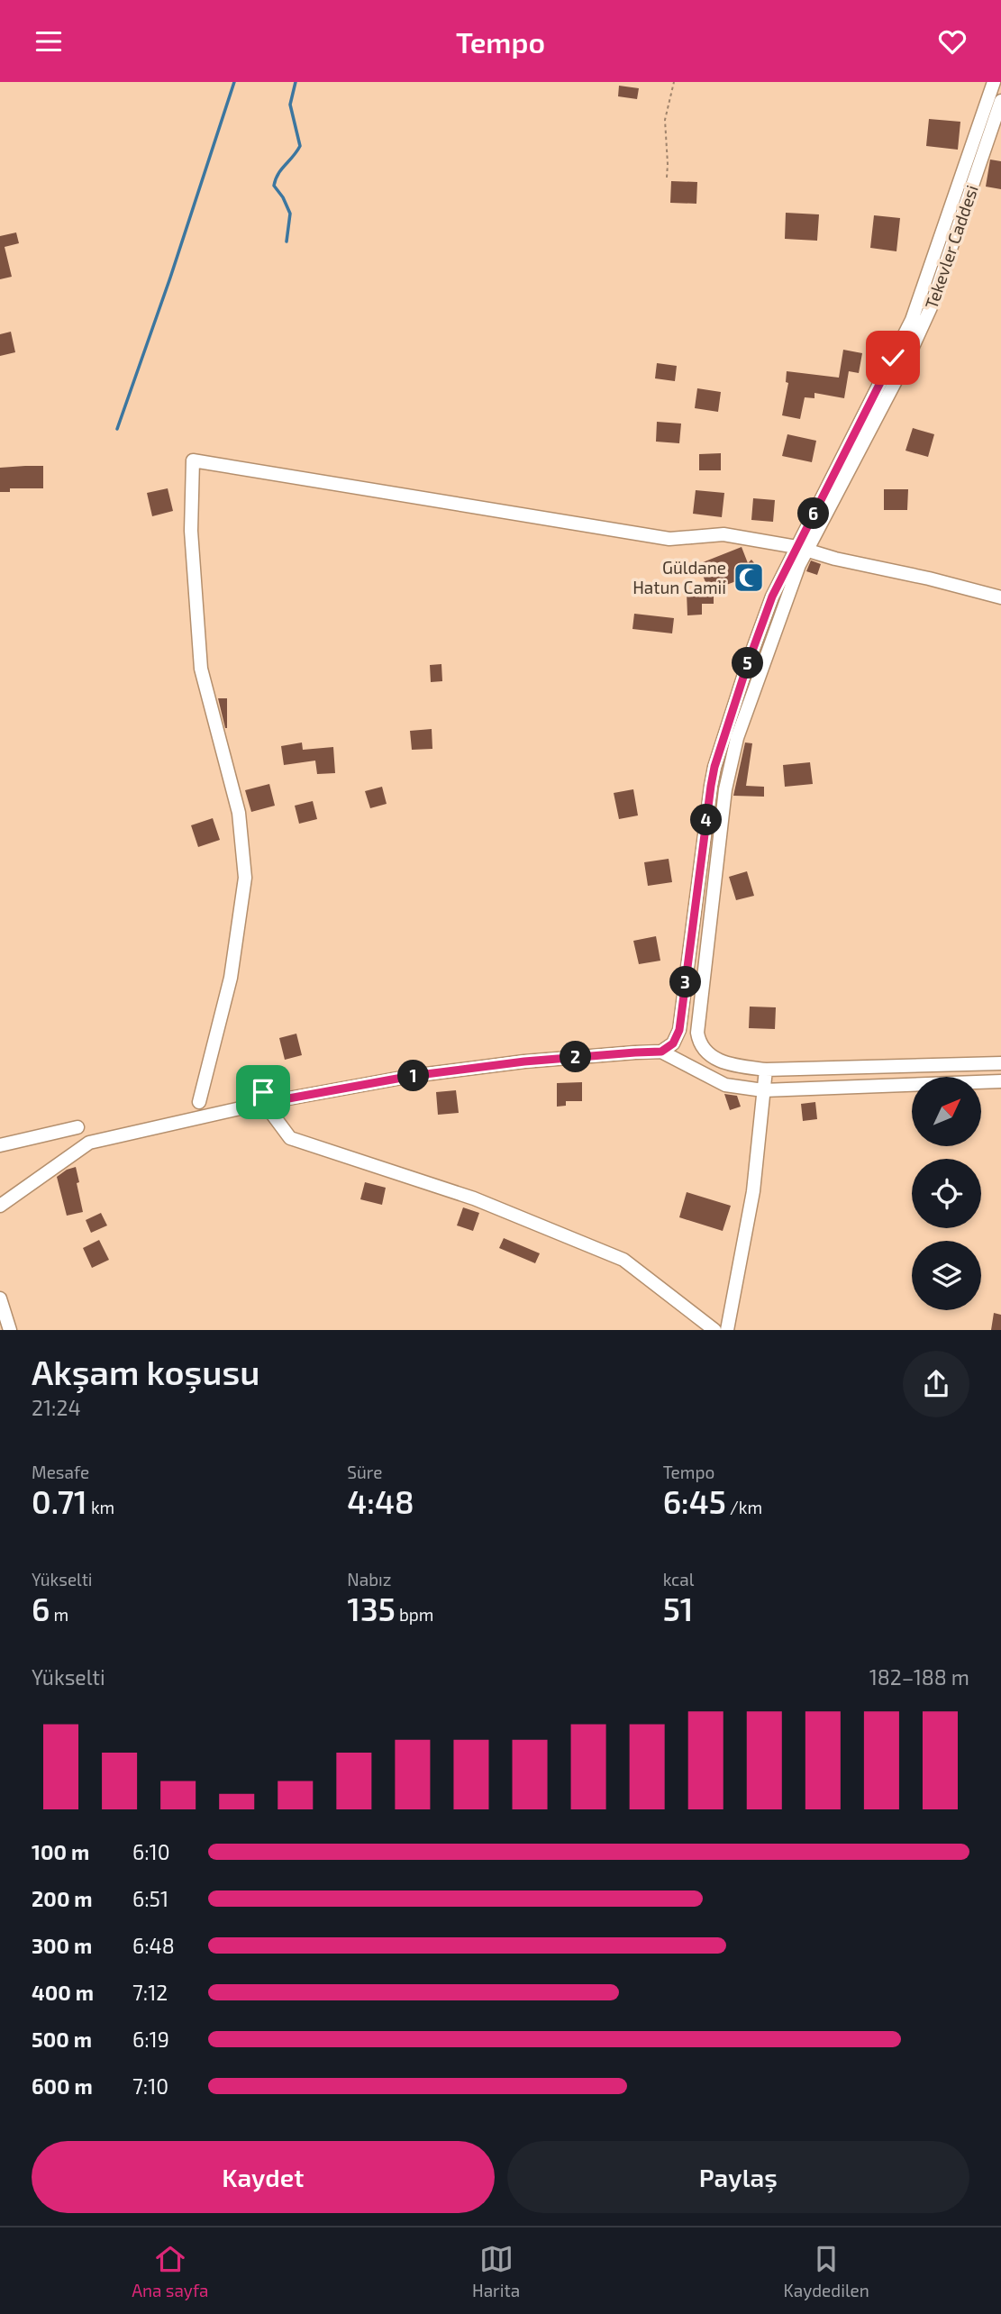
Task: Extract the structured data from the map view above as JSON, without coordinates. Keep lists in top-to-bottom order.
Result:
{
  "streets": {
    "street": ["Tekevler Caddesi"]
  },
  "places": {
    "mosque": ["Güldane Hatun Camii"]
  },
  "north": "top right",
  "page": {
    "header": "Tempo",
    "pins": [
      "6",
      "5",
      "4",
      "3",
      "2",
      "1"
    ],
    "heading": ["Akşam koşusu", "21:24"],
    "stats": [
      ["Mesafe", "0.71 km"],
      ["Süre", "4:48"],
      ["Tempo", "6:45 /km"],
      ["Yükselti", "6 m"],
      ["Nabız", "135 bpm"],
      ["kcal", "51"]
    ],
    "chart": ["Yükselti", "182–188 m"],
    "list": [
      {
        "name": "100 m",
        "note": "6:10"
      },
      {
        "name": "200 m",
        "note": "6:51"
      },
      {
        "name": "300 m",
        "note": "6:48"
      },
      {
        "name": "400 m",
        "note": "7:12"
      },
      {
        "name": "500 m",
        "note": "6:19"
      },
      {
        "name": "600 m",
        "note": "7:10"
      }
    ],
    "buttons": ["Kaydet", "Paylaş"],
    "tabs": ["Ana sayfa", "Harita", "Kaydedilen"]
  }
}
